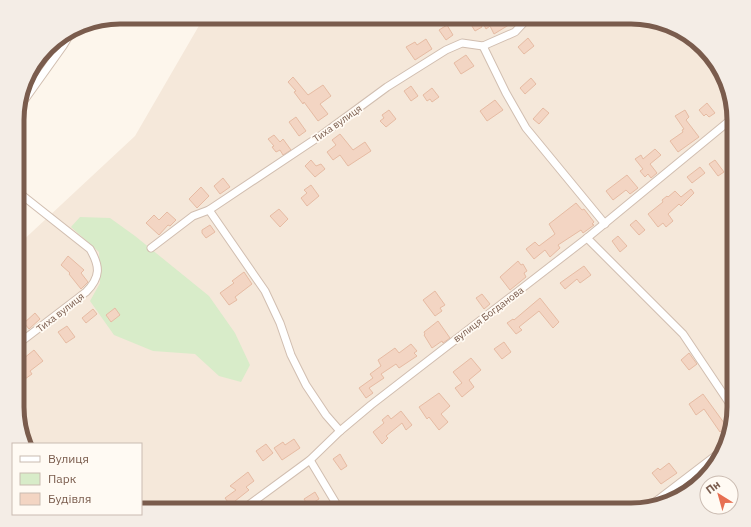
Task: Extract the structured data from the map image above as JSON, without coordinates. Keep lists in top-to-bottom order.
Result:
{
  "streets": {
    "street": ["Тиха вулиця", "вулиця Богданова"]
  },
  "legend": ["Вулиця", "Парк", "Будівля"],
  "north": "top left"
}
